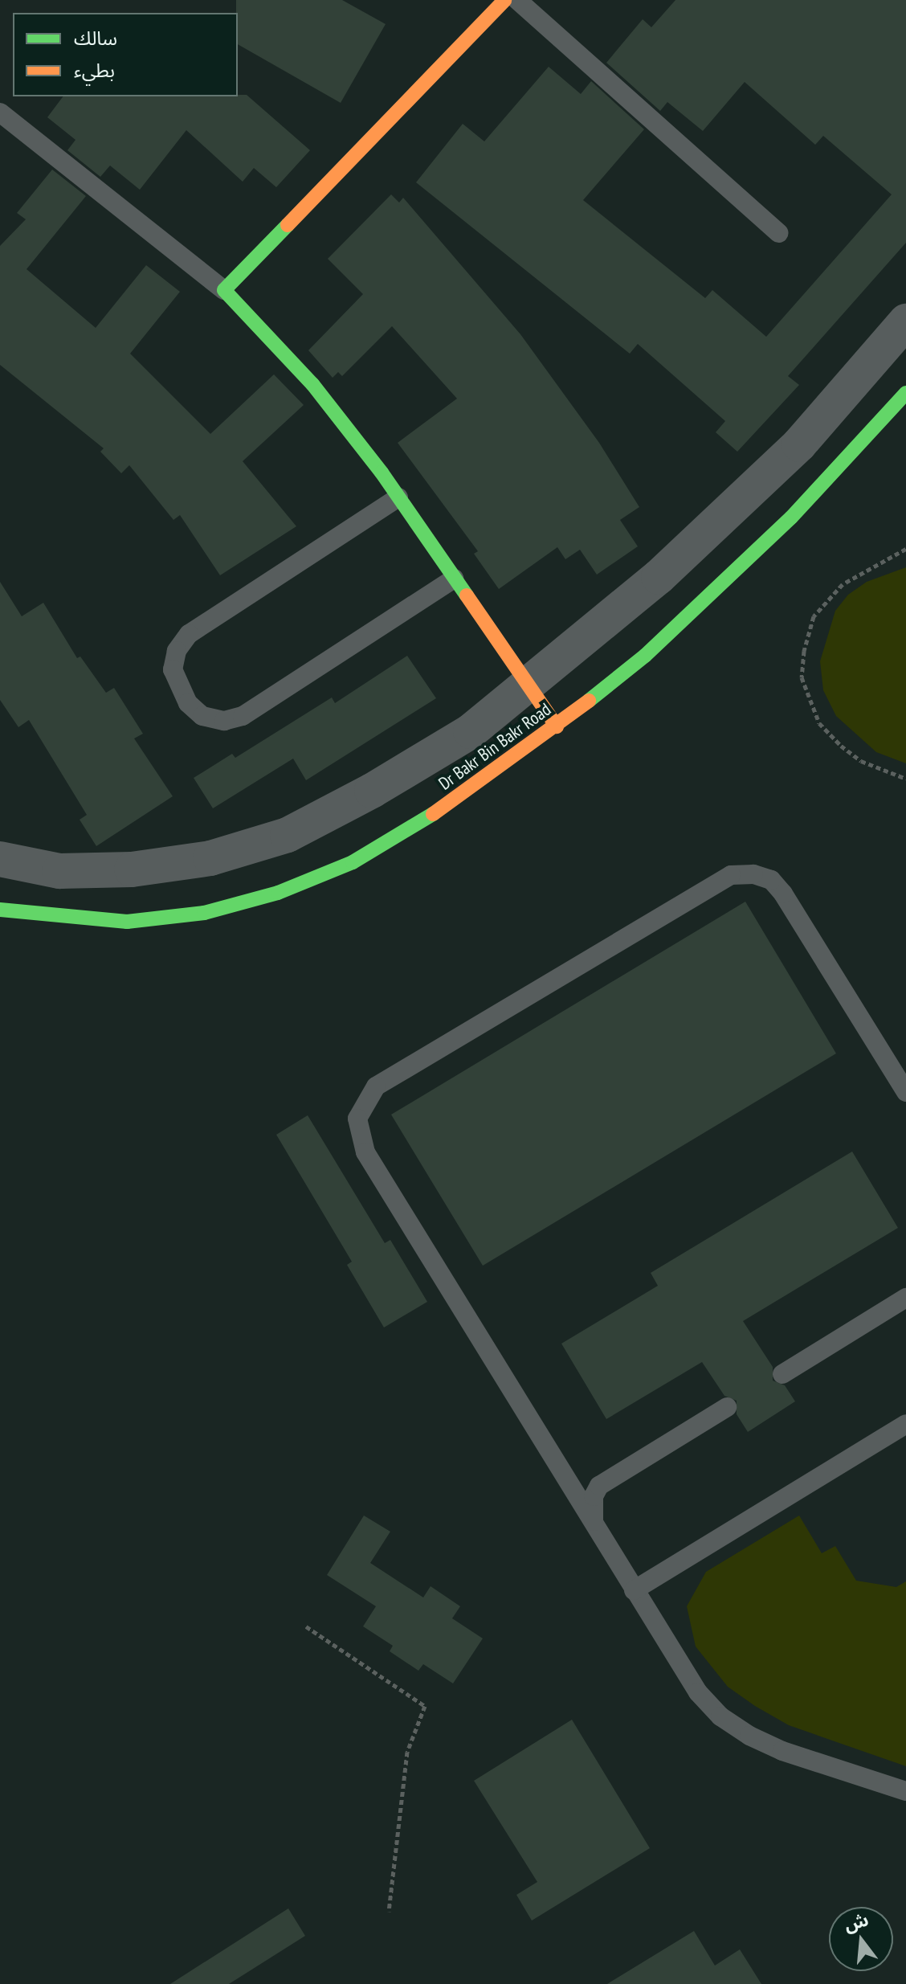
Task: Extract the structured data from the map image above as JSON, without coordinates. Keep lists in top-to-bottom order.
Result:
{
  "streets": {
    "street": ["Dr Bakr Bin Bakr Road"]
  },
  "legend": ["سالك", "بطيء"],
  "north": "top"
}
